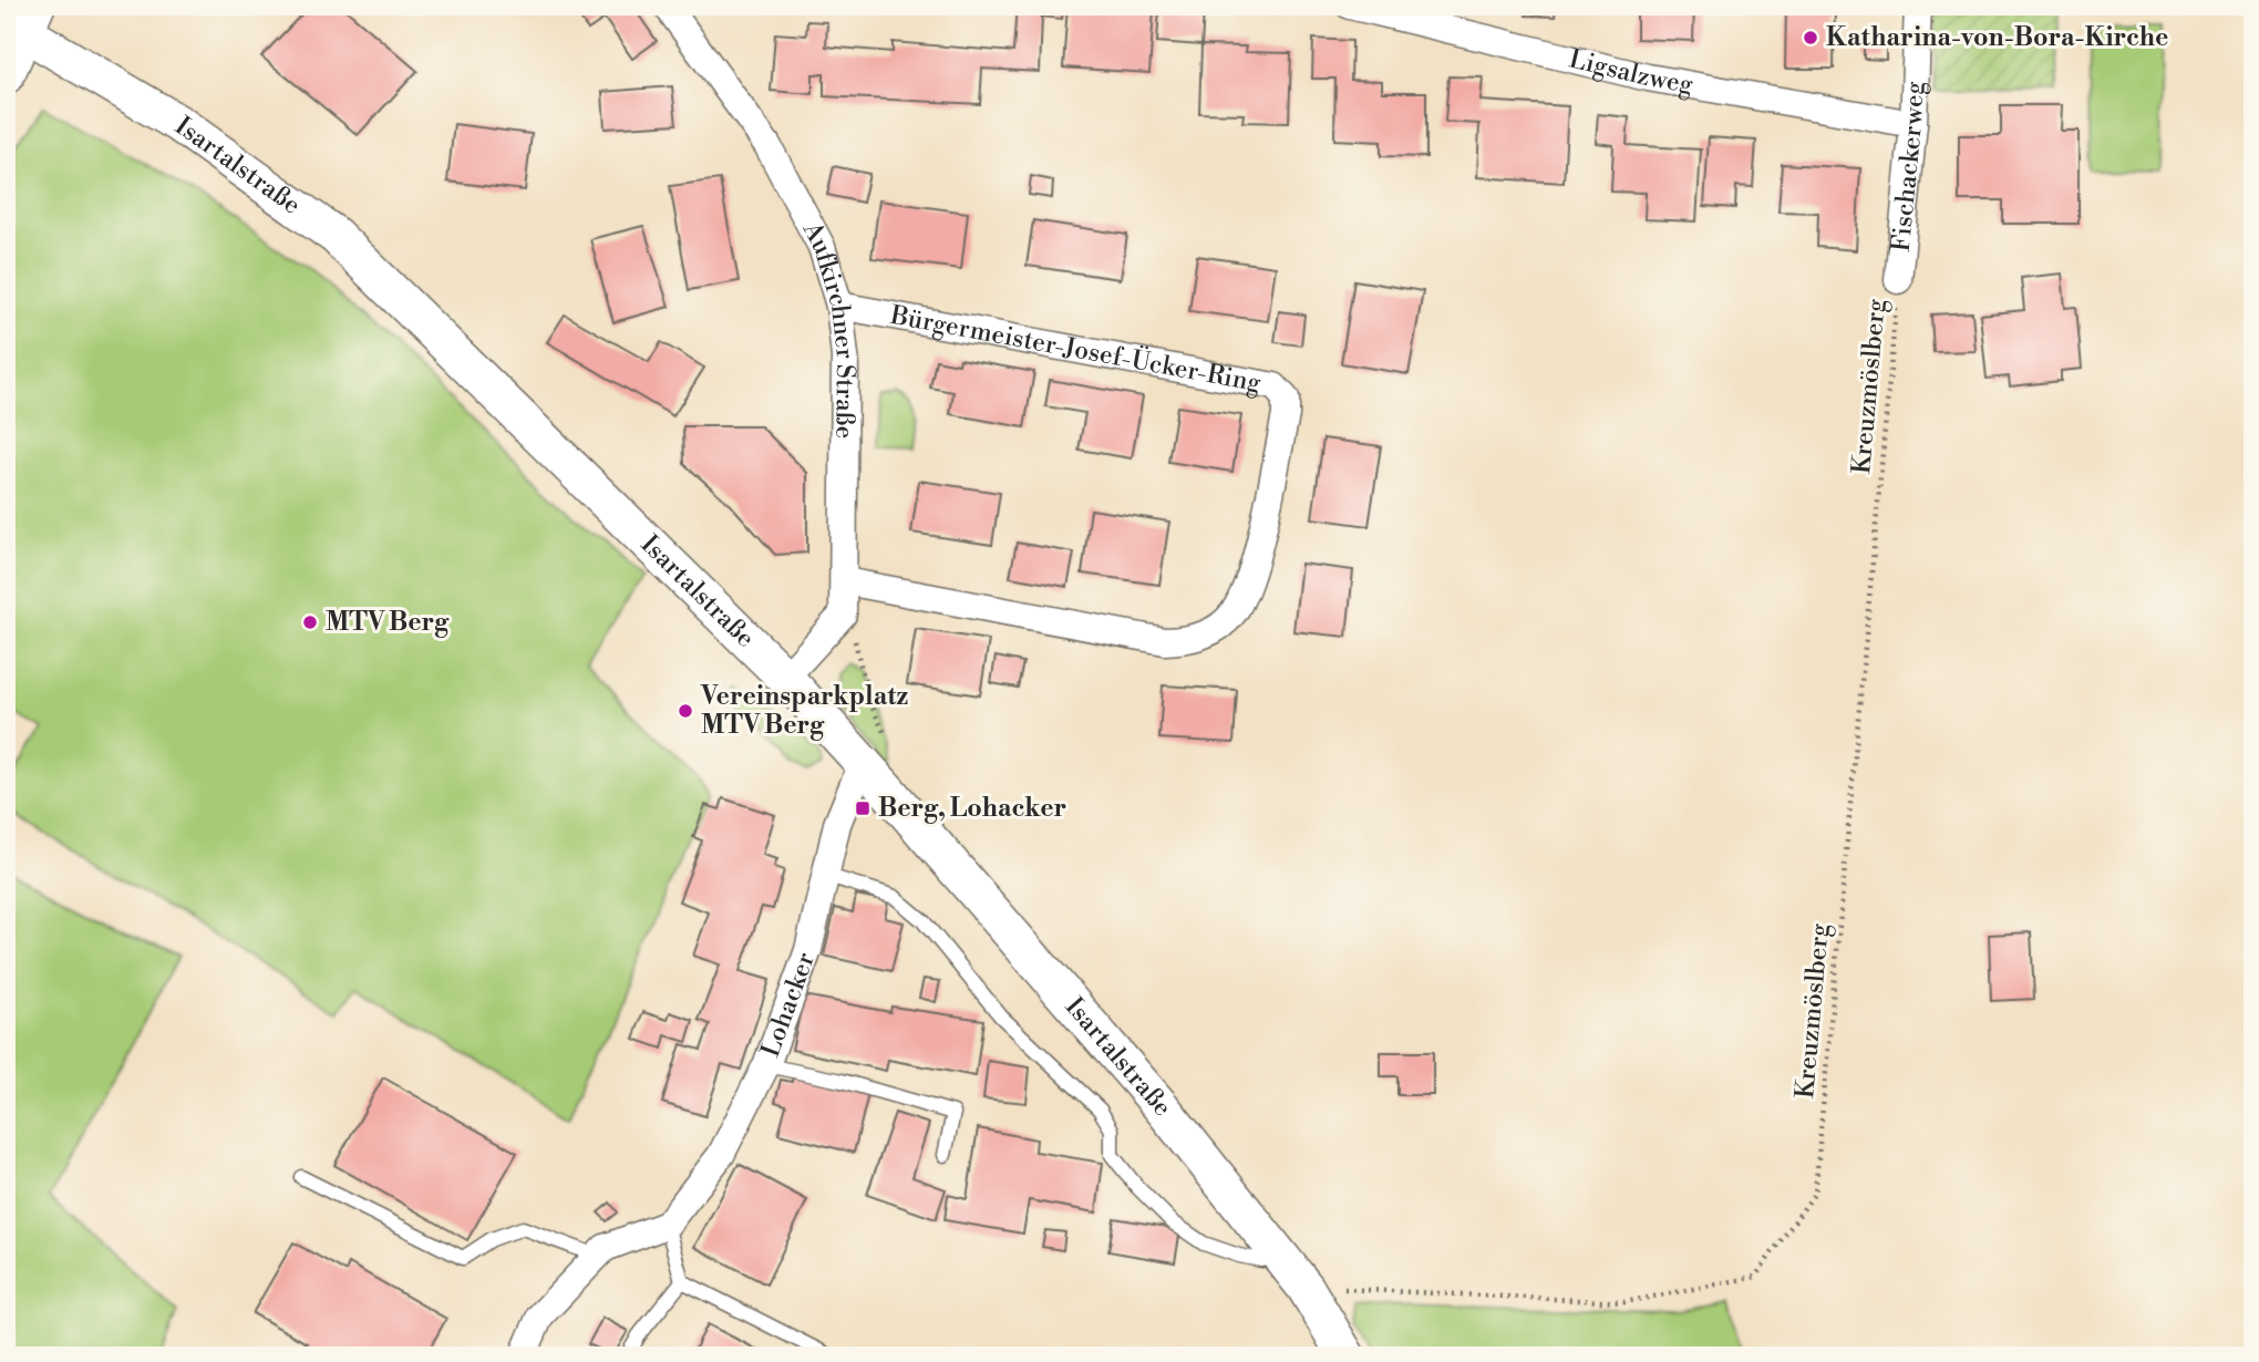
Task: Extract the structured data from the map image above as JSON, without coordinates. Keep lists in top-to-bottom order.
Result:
{
  "streets": {
    "main road": ["Isartalstraße"],
    "street": [
      "Ligsalzweg",
      "Fischackerweg",
      "Aufkirchner Straße",
      "Bürgermeister-Josef-Ücker-Ring",
      "Lohacker"
    ],
    "path": ["Kreuzmöslberg"]
  },
  "crossings": [
    ["Ligsalzweg", "Fischackerweg"],
    ["Isartalstraße", "Kreuzmöslberg"],
    ["Isartalstraße", "Lohacker"],
    ["Fischackerweg", "Kreuzmöslberg"],
    ["Aufkirchner Straße", "Bürgermeister-Josef-Ücker-Ring"]
  ],
  "places": {
    "other": ["Katharina-von-Bora-Kirche", "MTV Berg", "Vereinsparkplatz MTV Berg"],
    "transit": ["Berg, Lohacker"]
  }
}
